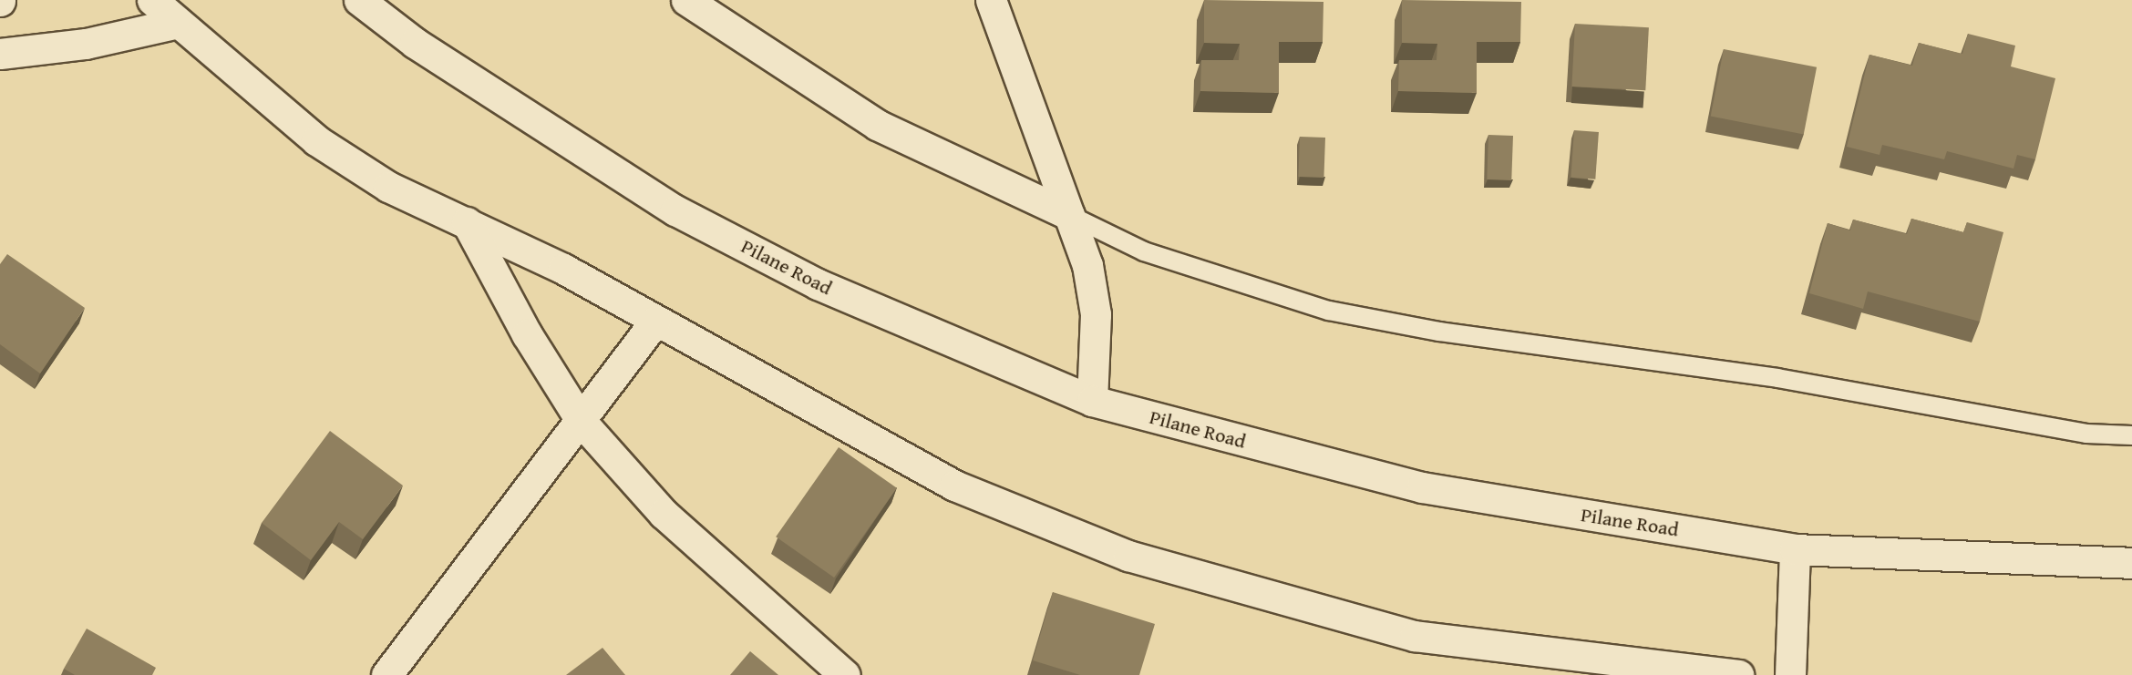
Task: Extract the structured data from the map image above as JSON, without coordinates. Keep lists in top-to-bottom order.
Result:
{
  "streets": {
    "street": ["Pilane Road"]
  }
}
